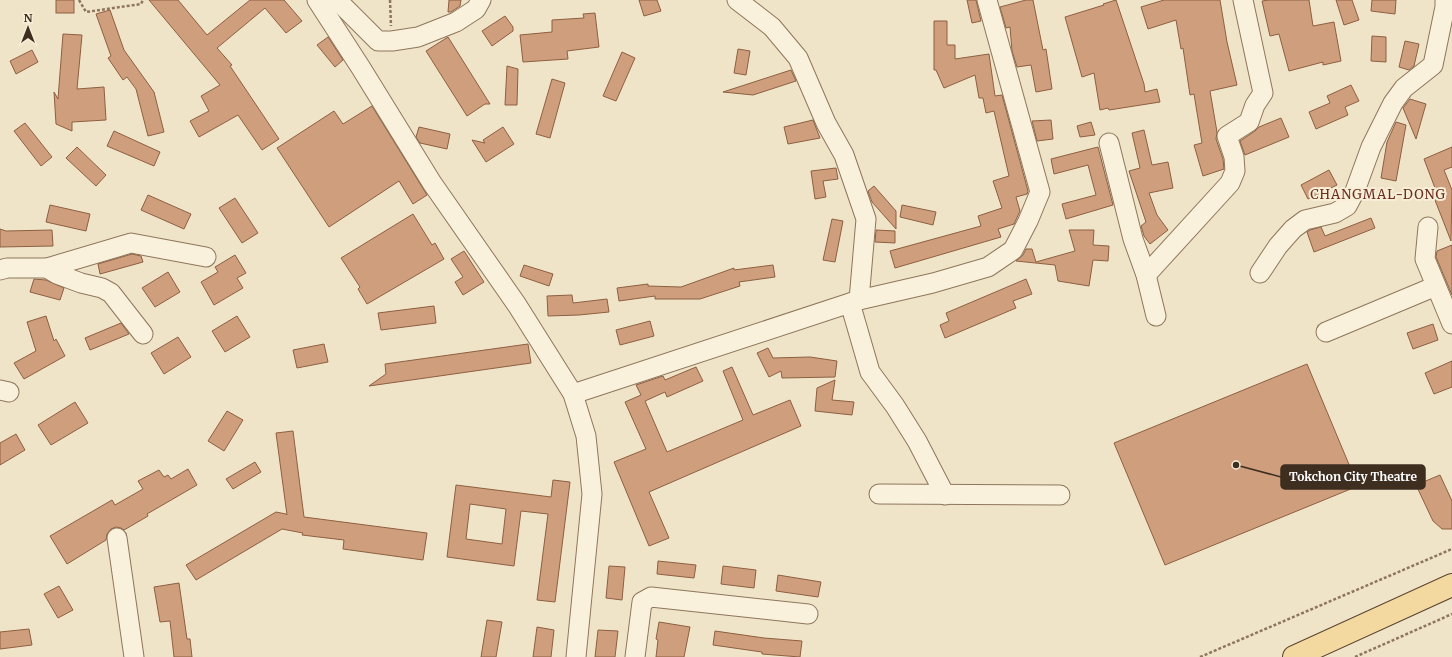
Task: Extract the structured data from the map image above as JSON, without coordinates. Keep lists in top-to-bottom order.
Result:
{
  "districts": ["CHANGMAL-DONG"],
  "places": ["Tokchon City Theatre"],
  "north": "top"
}
